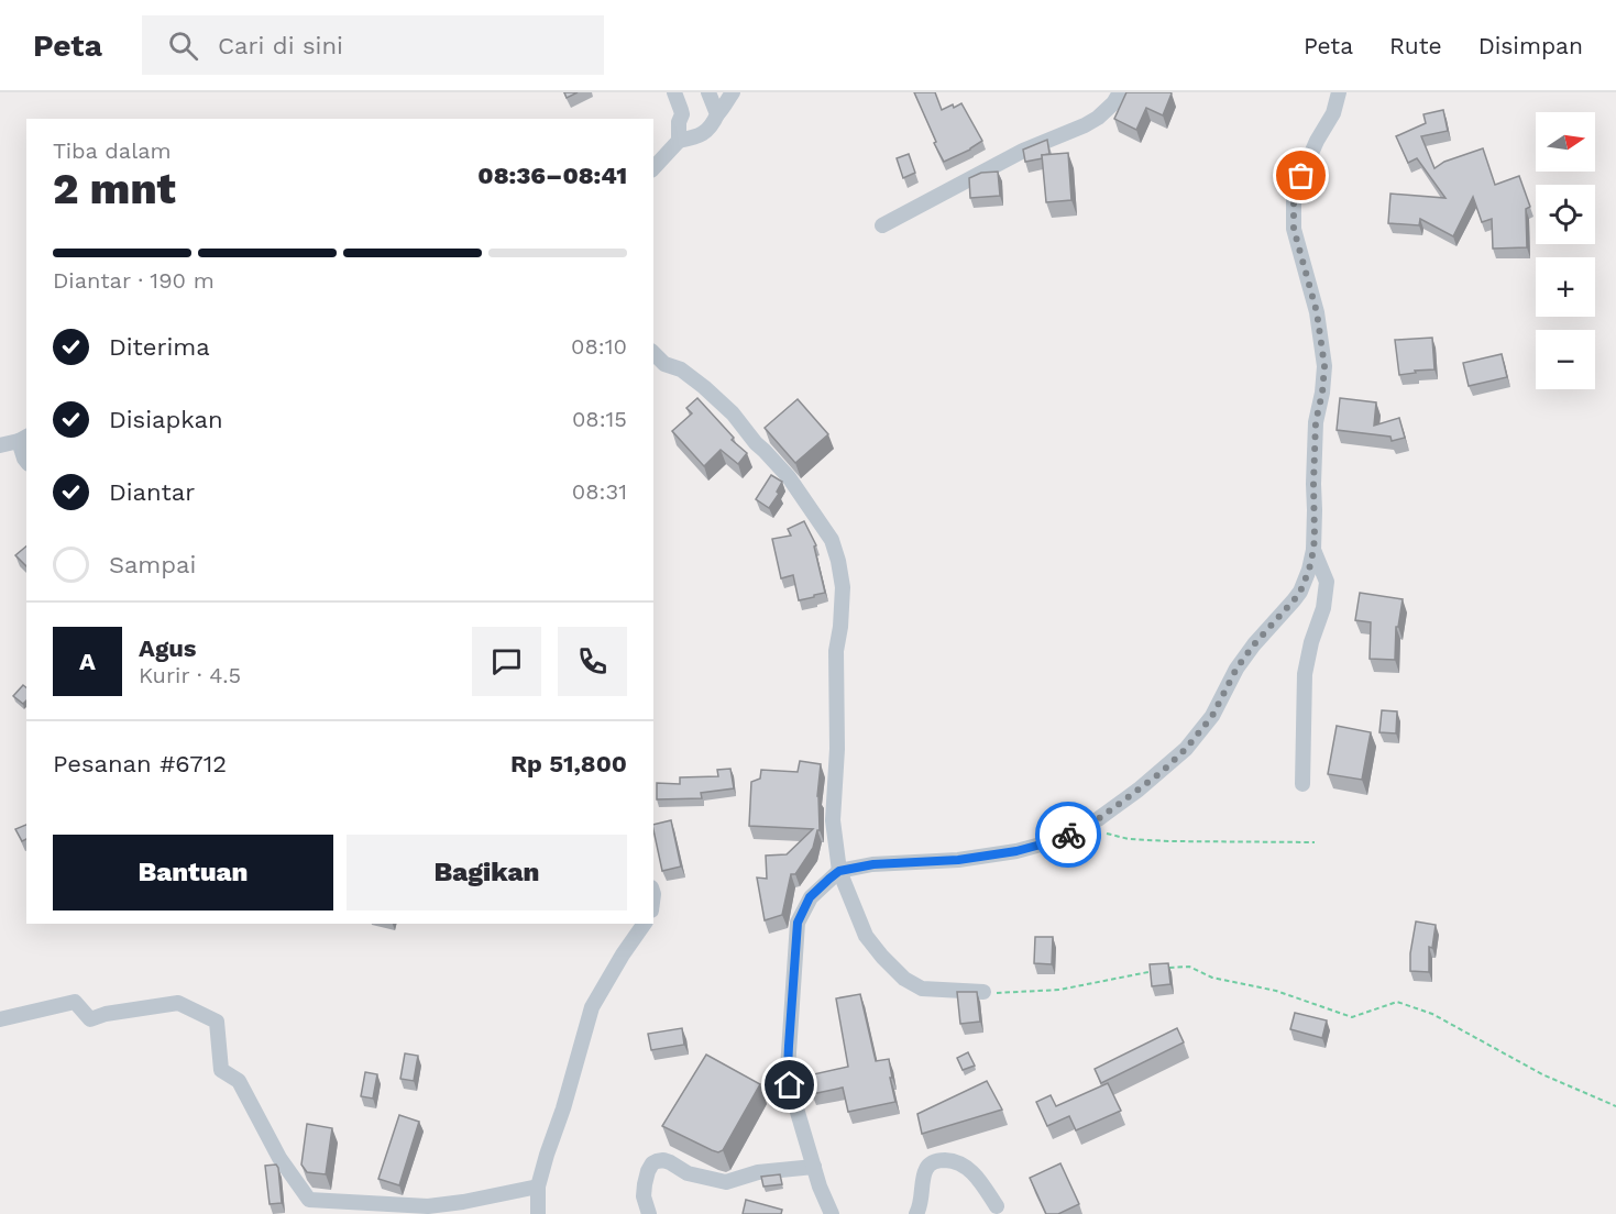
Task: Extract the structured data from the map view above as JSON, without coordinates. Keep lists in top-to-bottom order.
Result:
{
  "north": "right",
  "page": {
    "header": "Peta",
    "search": "Cari di sini",
    "nav": ["Peta", "Rute", "Disimpan"],
    "map_buttons": ["+", "−"],
    "heading": ["2 mnt", "Tiba dalam", "08:36–08:41"],
    "panel": [
      "Agus",
      "Kurir · 4.5",
      "Pesanan #6712",
      "Rp 51,800"
    ],
    "bar": "Diantar · 190 m",
    "list": [
      ["Diterima", "08:10"],
      ["Disiapkan", "08:15"],
      ["Diantar", "08:31"],
      "Sampai"
    ],
    "round": "A",
    "buttons": ["Bantuan", "Bagikan"]
  }
}
